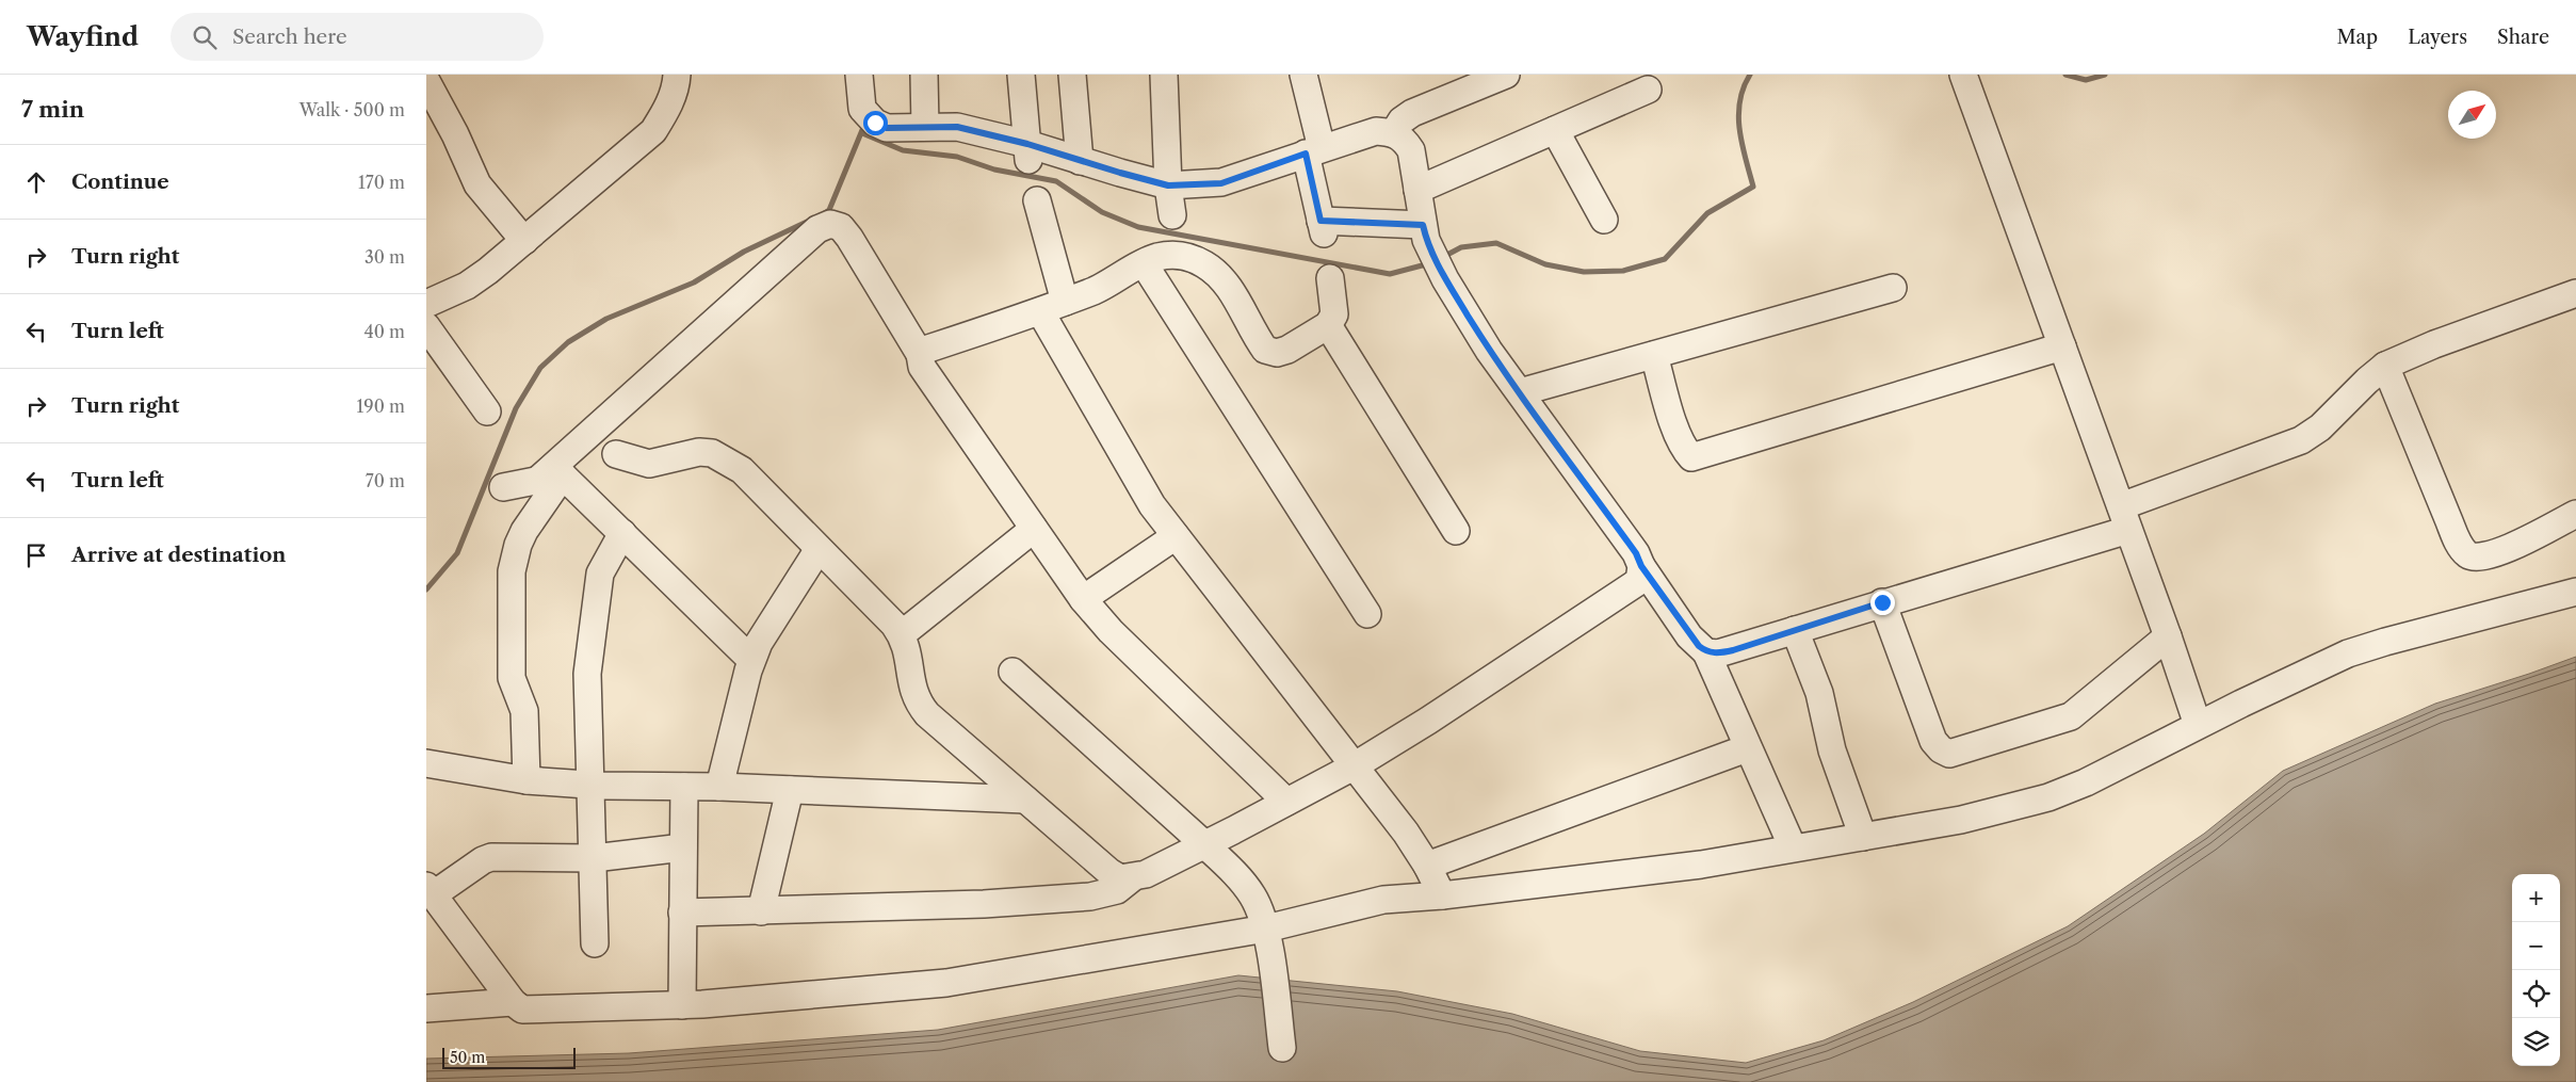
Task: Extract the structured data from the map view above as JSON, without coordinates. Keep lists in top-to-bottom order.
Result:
{
  "scale_bar": "50 m",
  "north": "top right",
  "page": {
    "header": "Wayfind",
    "search": "Search here",
    "nav": ["Map", "Layers", "Share"],
    "heading": ["7 min", "Walk · 500 m"],
    "list": [
      ["Continue", "170 m"],
      ["Turn right", "30 m"],
      ["Turn left", "40 m"],
      ["Turn right", "190 m"],
      ["Turn left", "70 m"],
      "Arrive at destination"
    ],
    "map_buttons": ["+", "−"],
    "scale": "50 m"
  }
}
